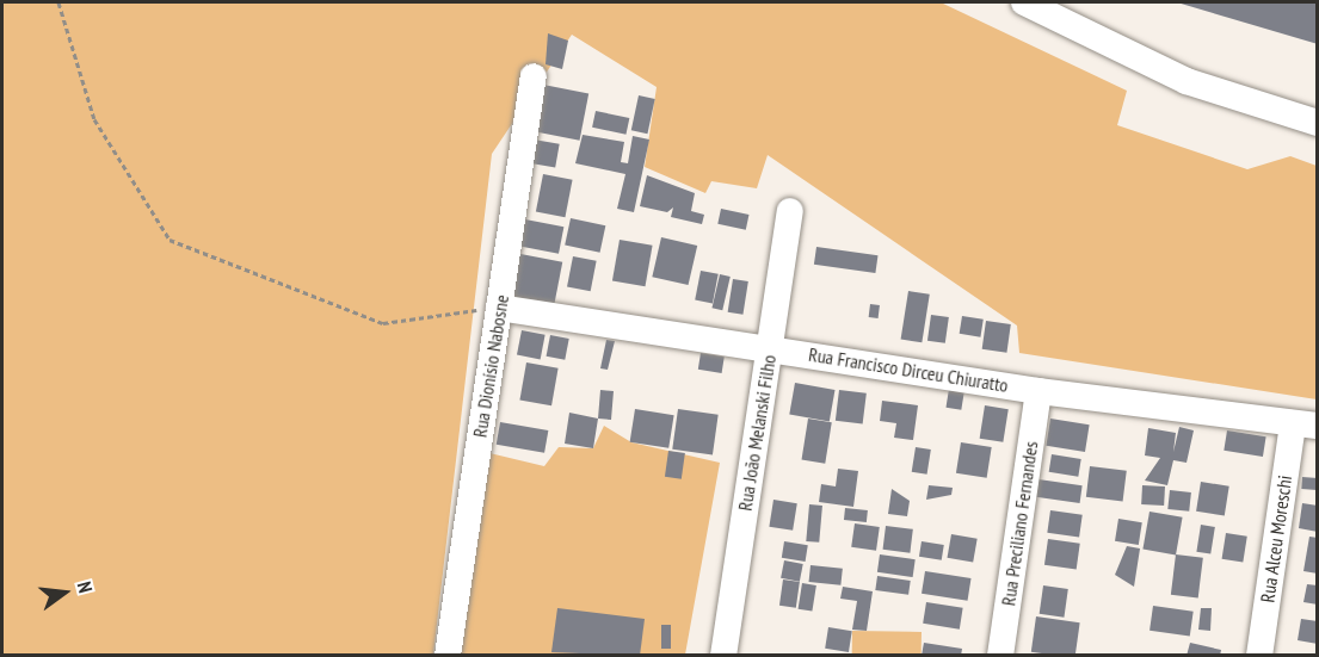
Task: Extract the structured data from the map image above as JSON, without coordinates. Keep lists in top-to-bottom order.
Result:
{
  "streets": {
    "street": [
      "Rua Dionísio Nabosne",
      "Rua Francisco Dirceu Chiuratto",
      "Rua João Melanski Filho",
      "Rua Preciliano Fernandes",
      "Rua Alceu Moreschi"
    ]
  },
  "crossings": [
    ["Rua Dionísio Nabosne", "Rua Francisco Dirceu Chiuratto"],
    ["Rua Francisco Dirceu Chiuratto", "Rua João Melanski Filho"],
    ["Rua Francisco Dirceu Chiuratto", "Rua Preciliano Fernandes"],
    ["Rua Francisco Dirceu Chiuratto", "Rua Alceu Moreschi"]
  ],
  "north": "right"
}
